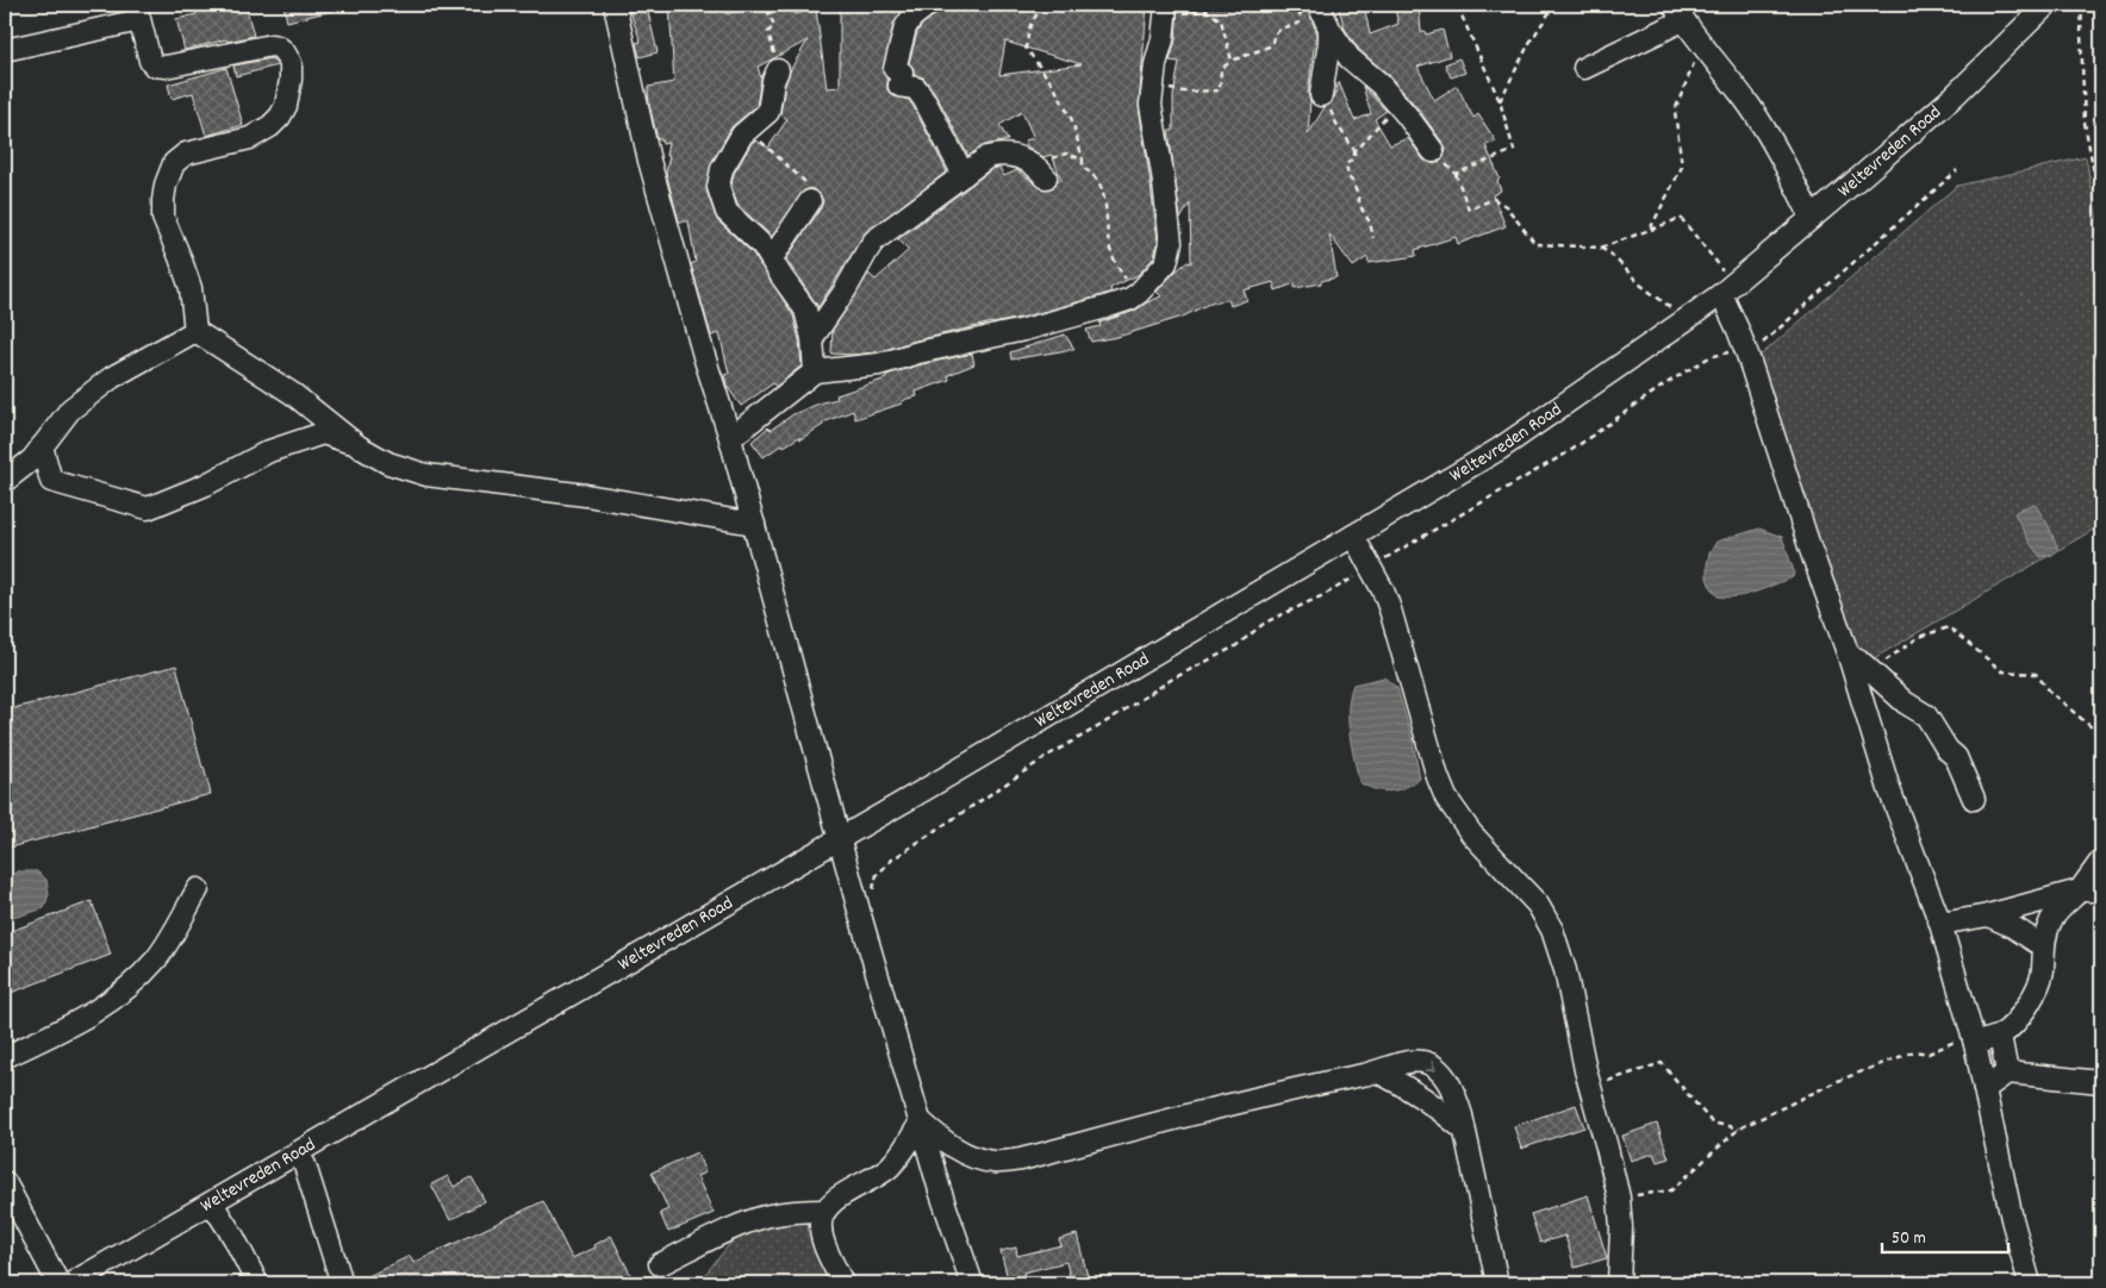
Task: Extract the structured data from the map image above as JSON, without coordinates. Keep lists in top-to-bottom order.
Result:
{
  "streets": {
    "street": ["Weltevreden Road"]
  },
  "scale_bar": "50 m"
}
